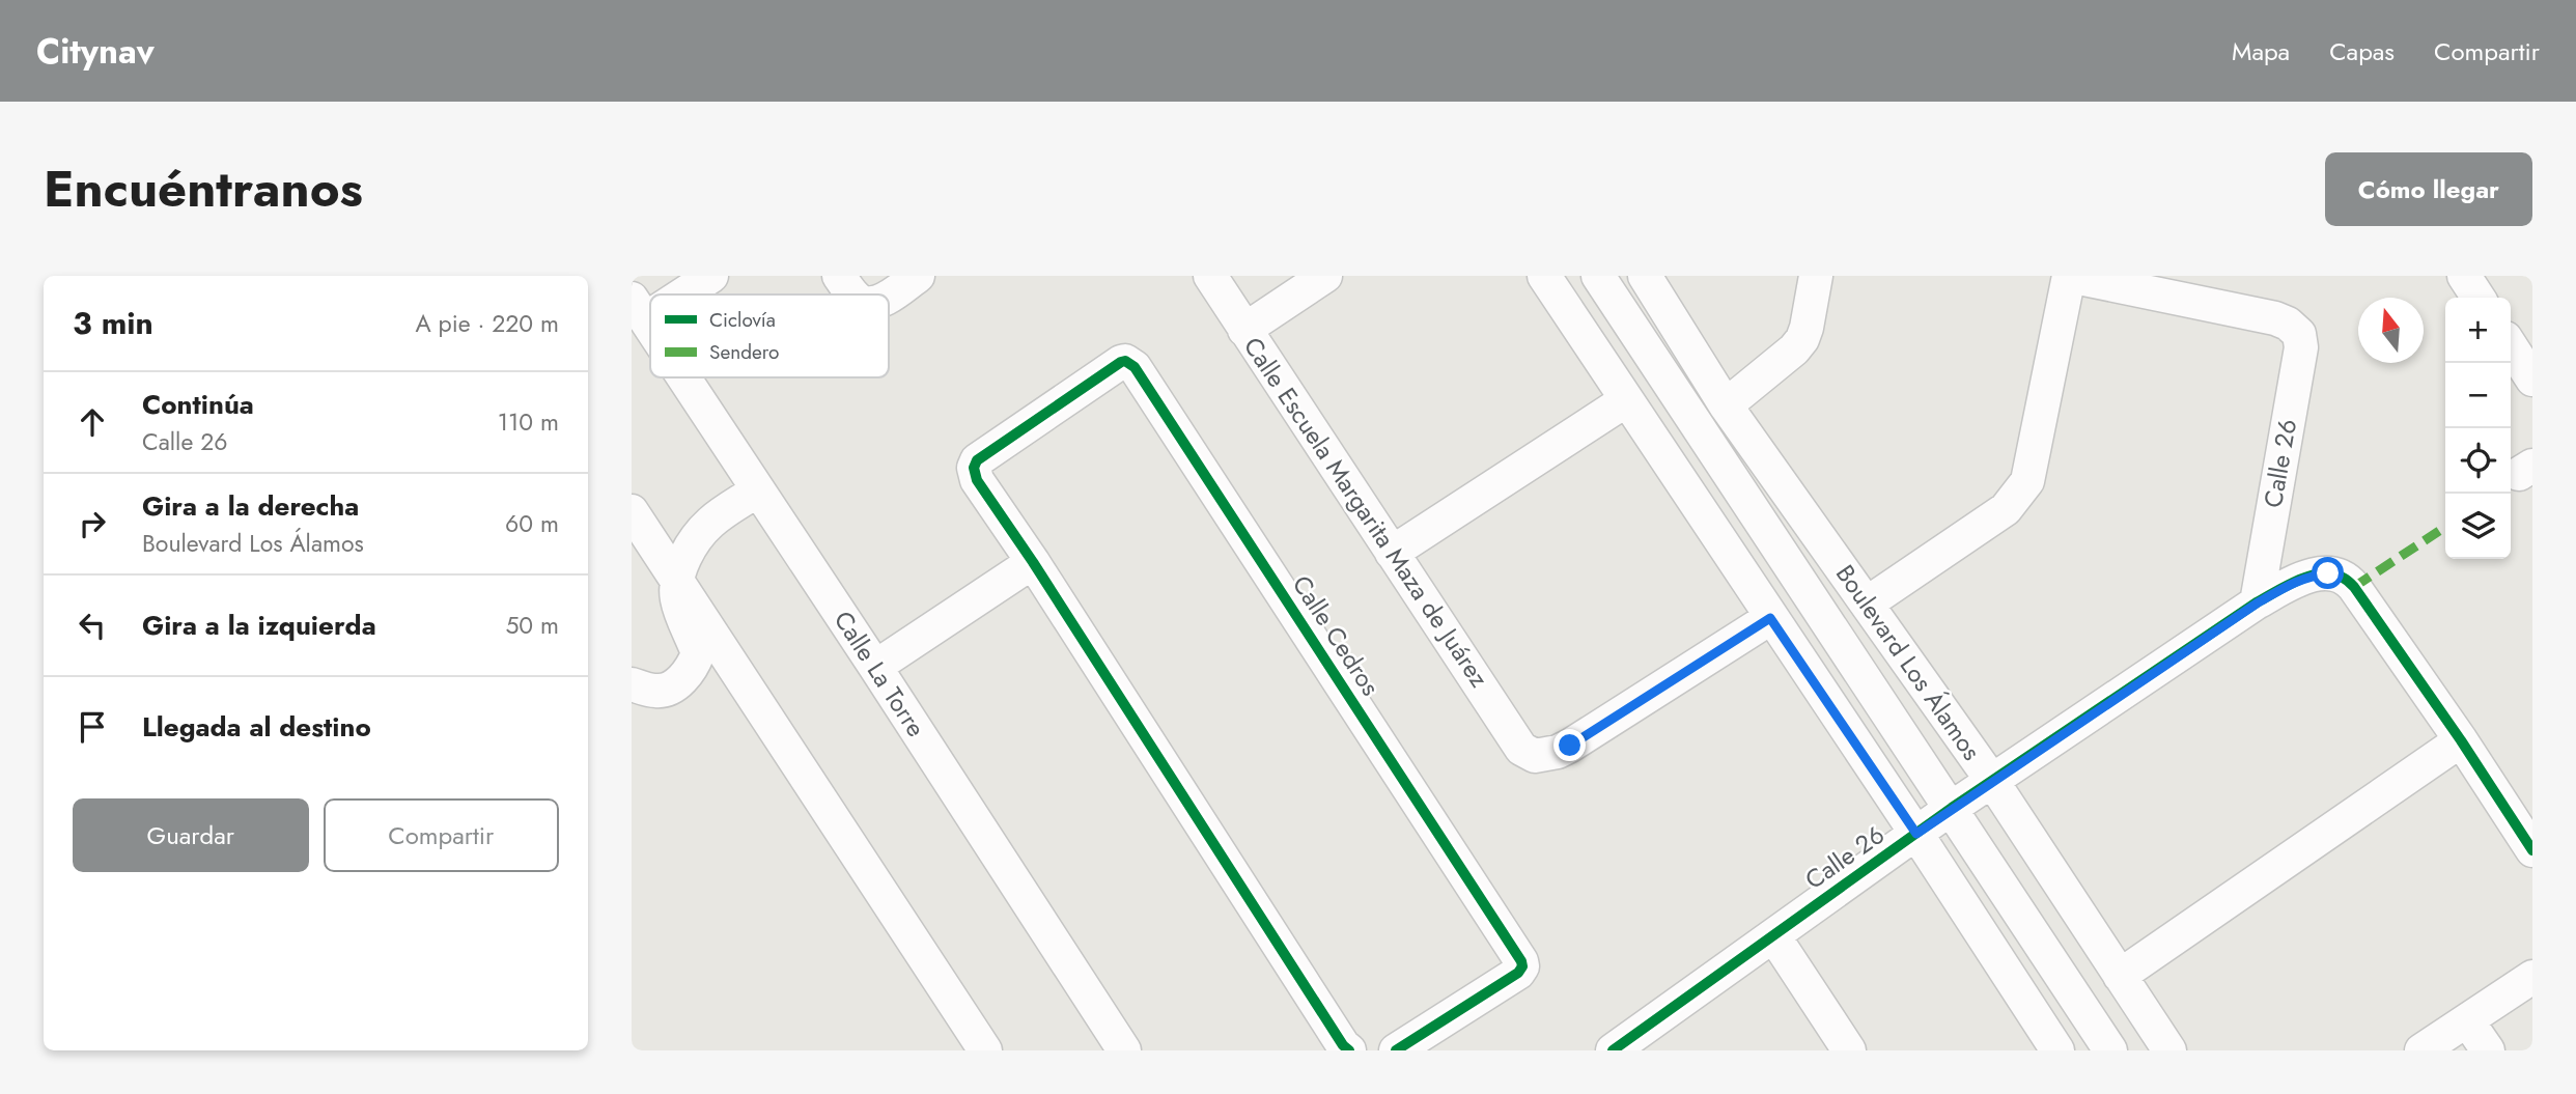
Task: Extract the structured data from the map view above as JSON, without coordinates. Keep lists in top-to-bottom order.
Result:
{
  "streets": {
    "street": [
      "Calle 26",
      "Calle Escuela Margarita Maza de Juárez",
      "Calle Cedros",
      "Boulevard Los Álamos",
      "Calle La Torre"
    ]
  },
  "crossings": [
    ["Calle 26", "Boulevard Los Álamos"]
  ],
  "legend": ["Ciclovía", "Sendero"],
  "north": "top",
  "page": {
    "header": "Citynav",
    "nav": ["Mapa", "Capas", "Compartir"],
    "title": "Encuéntranos",
    "buttons": [
      "Cómo llegar",
      ["Guardar", "Compartir"]
    ],
    "heading": ["3 min", "A pie · 220 m"],
    "map_buttons": ["+", "−"],
    "list": [
      ["Continúa", "Calle 26", "110 m"],
      ["Gira a la derecha", "Boulevard Los Álamos", "60 m"],
      ["Gira a la izquierda", "50 m"],
      "Llegada al destino"
    ]
  }
}
